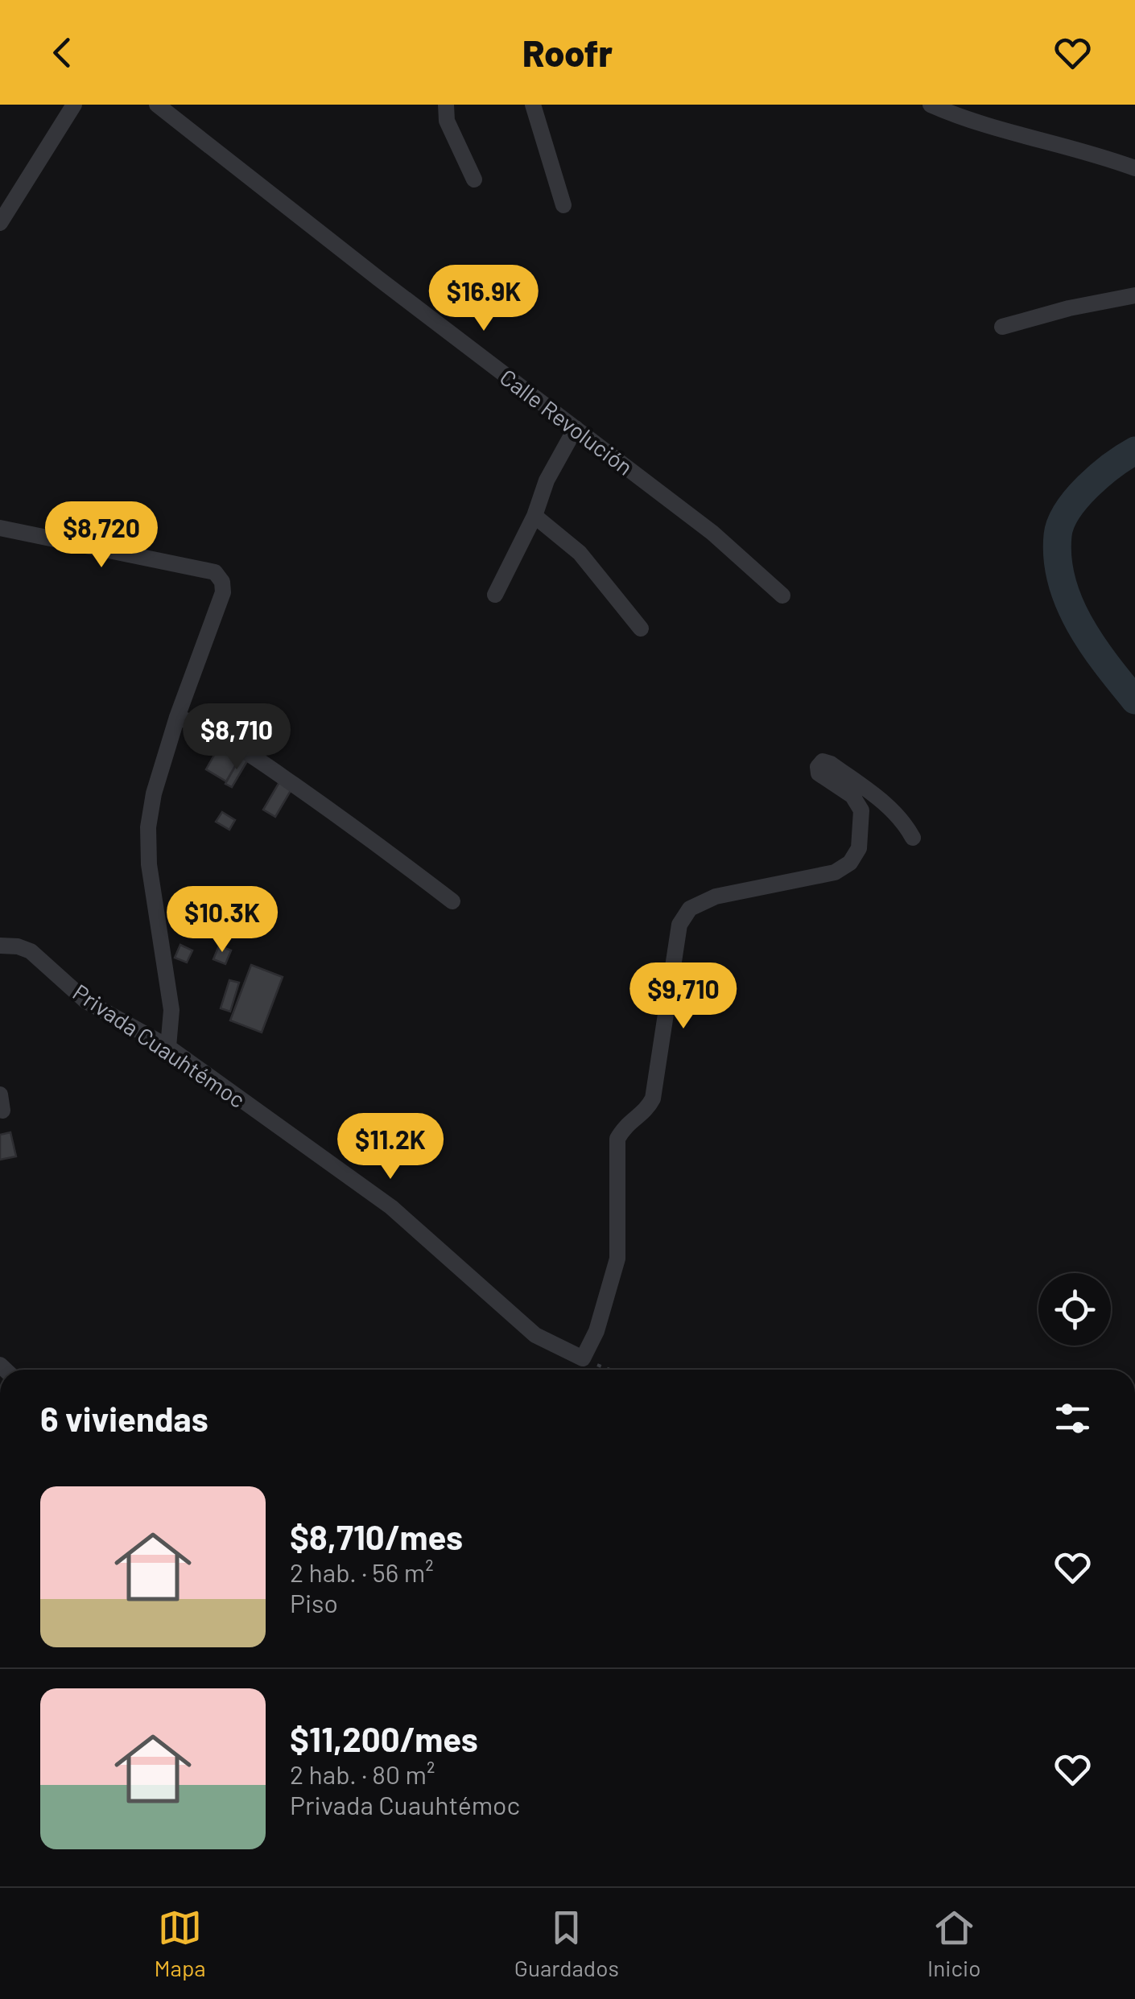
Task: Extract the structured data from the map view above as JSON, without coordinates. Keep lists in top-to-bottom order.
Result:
{
  "streets": {
    "street": ["Calle Revolución", "Privada Cuauhtémoc"]
  },
  "page": {
    "header": "Roofr",
    "price": [
      "$16.9K",
      "$8,720",
      "$8,710",
      "$10.3K",
      "$9,710",
      "$11.2K"
    ],
    "heading": "6 viviendas",
    "list": [
      {
        "name": "$8,710/mes",
        "note": "2 hab. · 56 m² · Piso"
      },
      {
        "name": "$11,200/mes",
        "note": "2 hab. · 80 m² · Privada Cuauhtémoc"
      }
    ],
    "tabs": ["Mapa", "Guardados", "Inicio"]
  }
}
